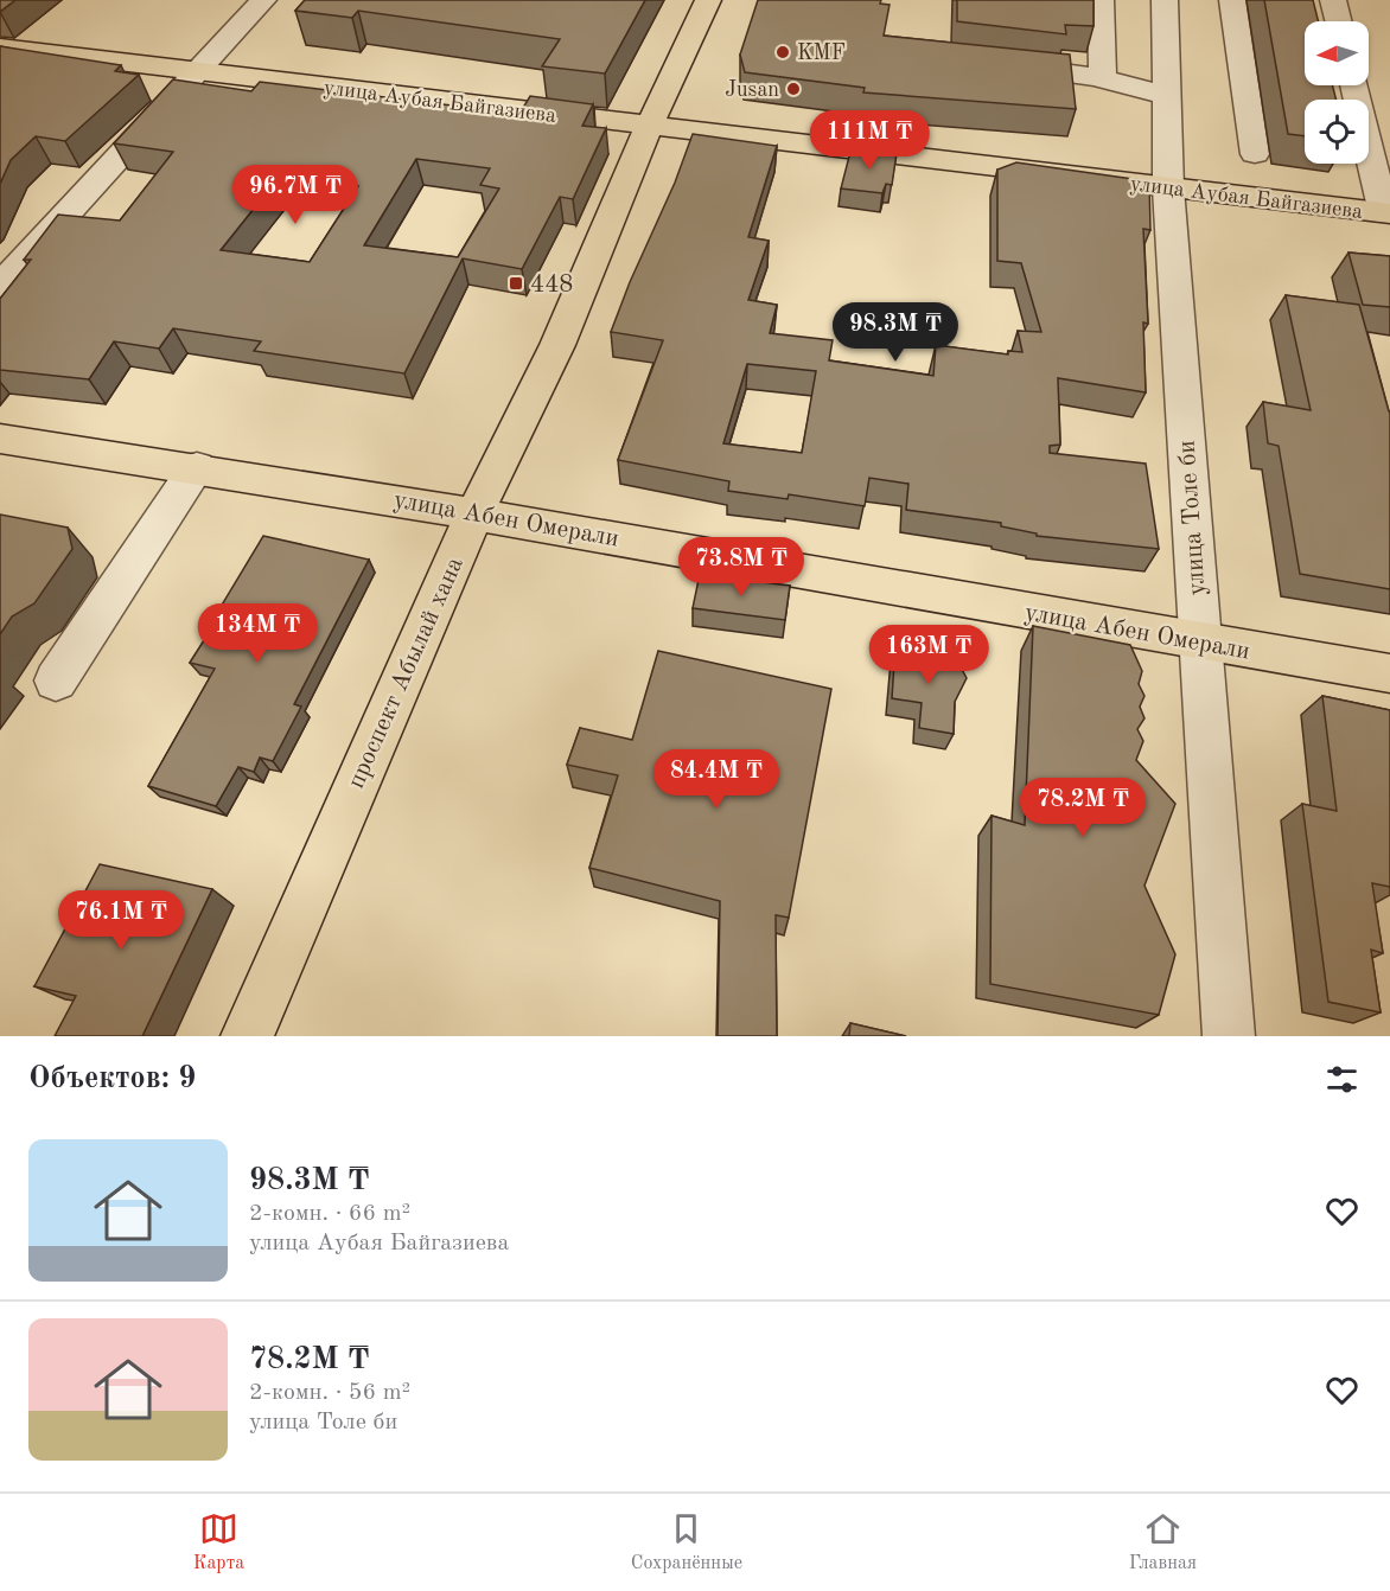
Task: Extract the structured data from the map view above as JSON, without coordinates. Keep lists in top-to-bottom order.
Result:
{
  "streets": {
    "main road": ["улица Аубая Байгазиева", "улица Абен Омерали", "проспект Абылай хана"],
    "street": ["улица Толе би"]
  },
  "crossings": [
    ["улица Аубая Байгазиева", "улица Толе би"],
    ["улица Аубая Байгазиева", "проспект Абылай хана"],
    ["улица Абен Омерали", "улица Толе би"],
    ["улица Абен Омерали", "проспект Абылай хана"]
  ],
  "places": {
    "other": ["KMF", "Jusan"],
    "transit": ["448"]
  },
  "north": "left",
  "page": {
    "price": [
      "111M ₸",
      "96.7M ₸",
      "98.3M ₸",
      "73.8M ₸",
      "134M ₸",
      "163M ₸",
      "84.4M ₸",
      "78.2M ₸",
      "76.1M ₸"
    ],
    "heading": "Объектов: 9",
    "list": [
      {
        "name": "98.3M ₸",
        "note": "2-комн. · 66 m² · улица Аубая Байгазиева"
      },
      {
        "name": "78.2M ₸",
        "note": "2-комн. · 56 m² · улица Толе би"
      }
    ],
    "tabs": ["Карта", "Сохранённые", "Главная"]
  }
}
